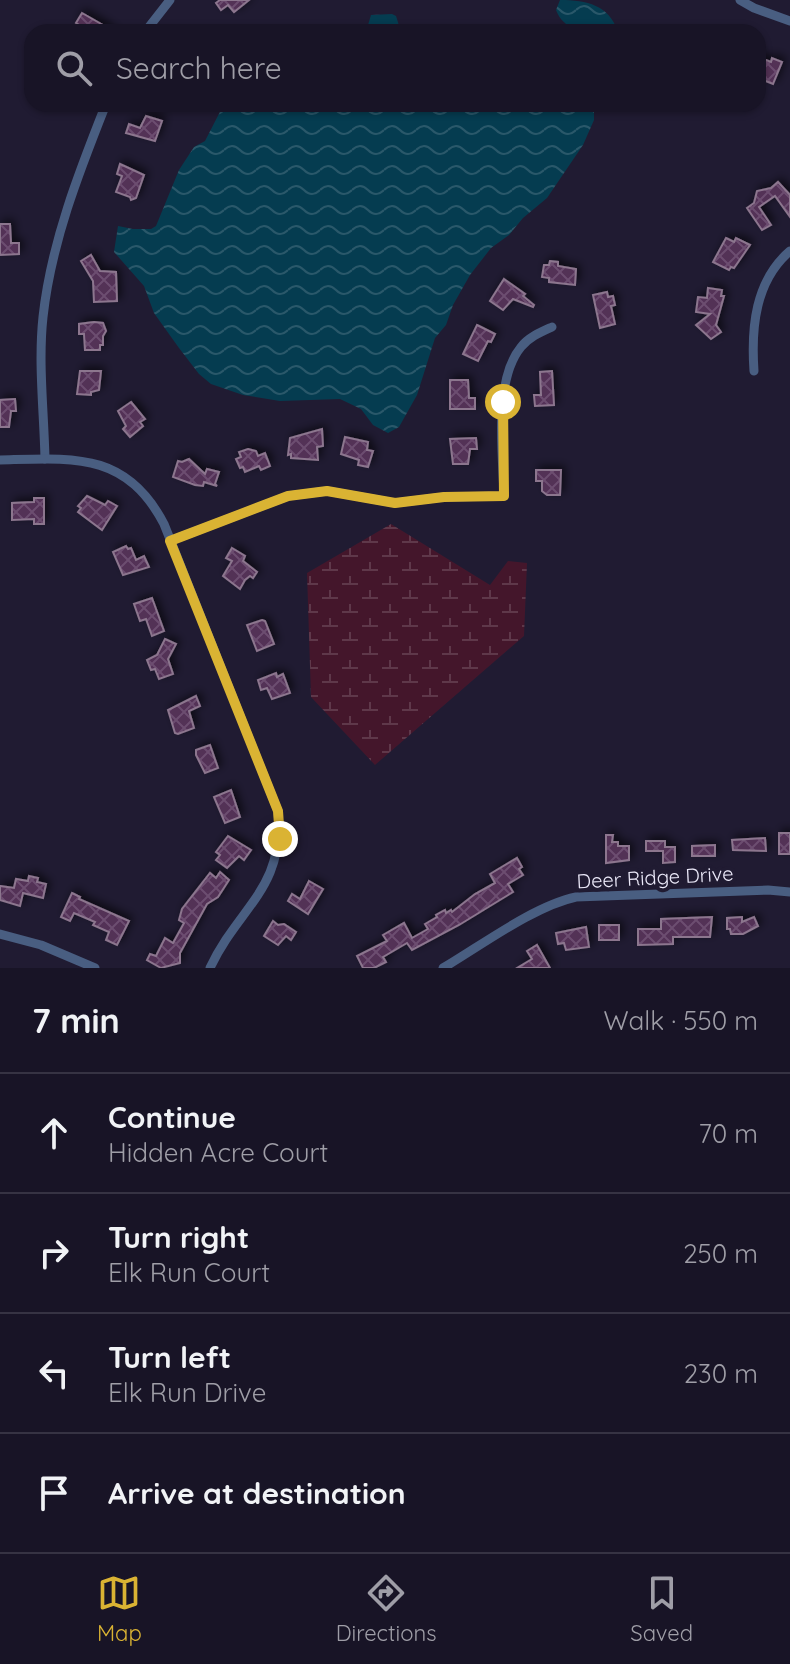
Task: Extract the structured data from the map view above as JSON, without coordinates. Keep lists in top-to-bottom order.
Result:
{
  "streets": {
    "street": ["Deer Ridge Drive"]
  },
  "page": {
    "search": "Search here",
    "heading": ["7 min", "Walk · 550 m"],
    "list": [
      ["Continue", "Hidden Acre Court", "70 m"],
      ["Turn right", "Elk Run Court", "250 m"],
      ["Turn left", "Elk Run Drive", "230 m"],
      "Arrive at destination"
    ],
    "nav": ["Map", "Directions", "Saved"]
  }
}
